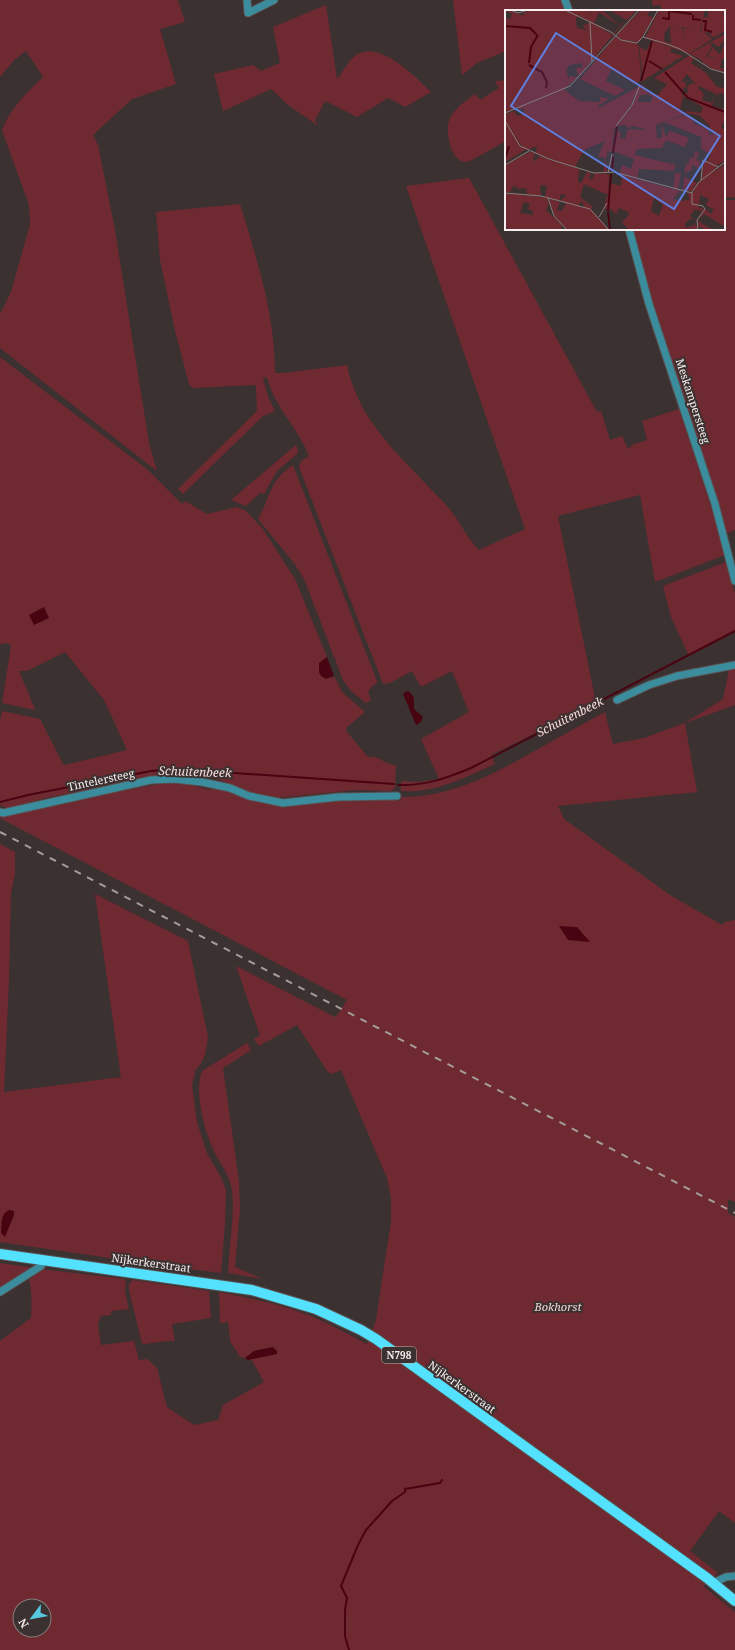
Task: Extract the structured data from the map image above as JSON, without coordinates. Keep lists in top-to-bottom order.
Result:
{
  "streets": {
    "main road": ["Nijkerkerstraat", "N798"],
    "street": ["Meskampersteeg", "Tintelersteeg"]
  },
  "water": ["Schuitenbeek"],
  "parks": ["Bokhorst"],
  "north": "bottom left"
}
